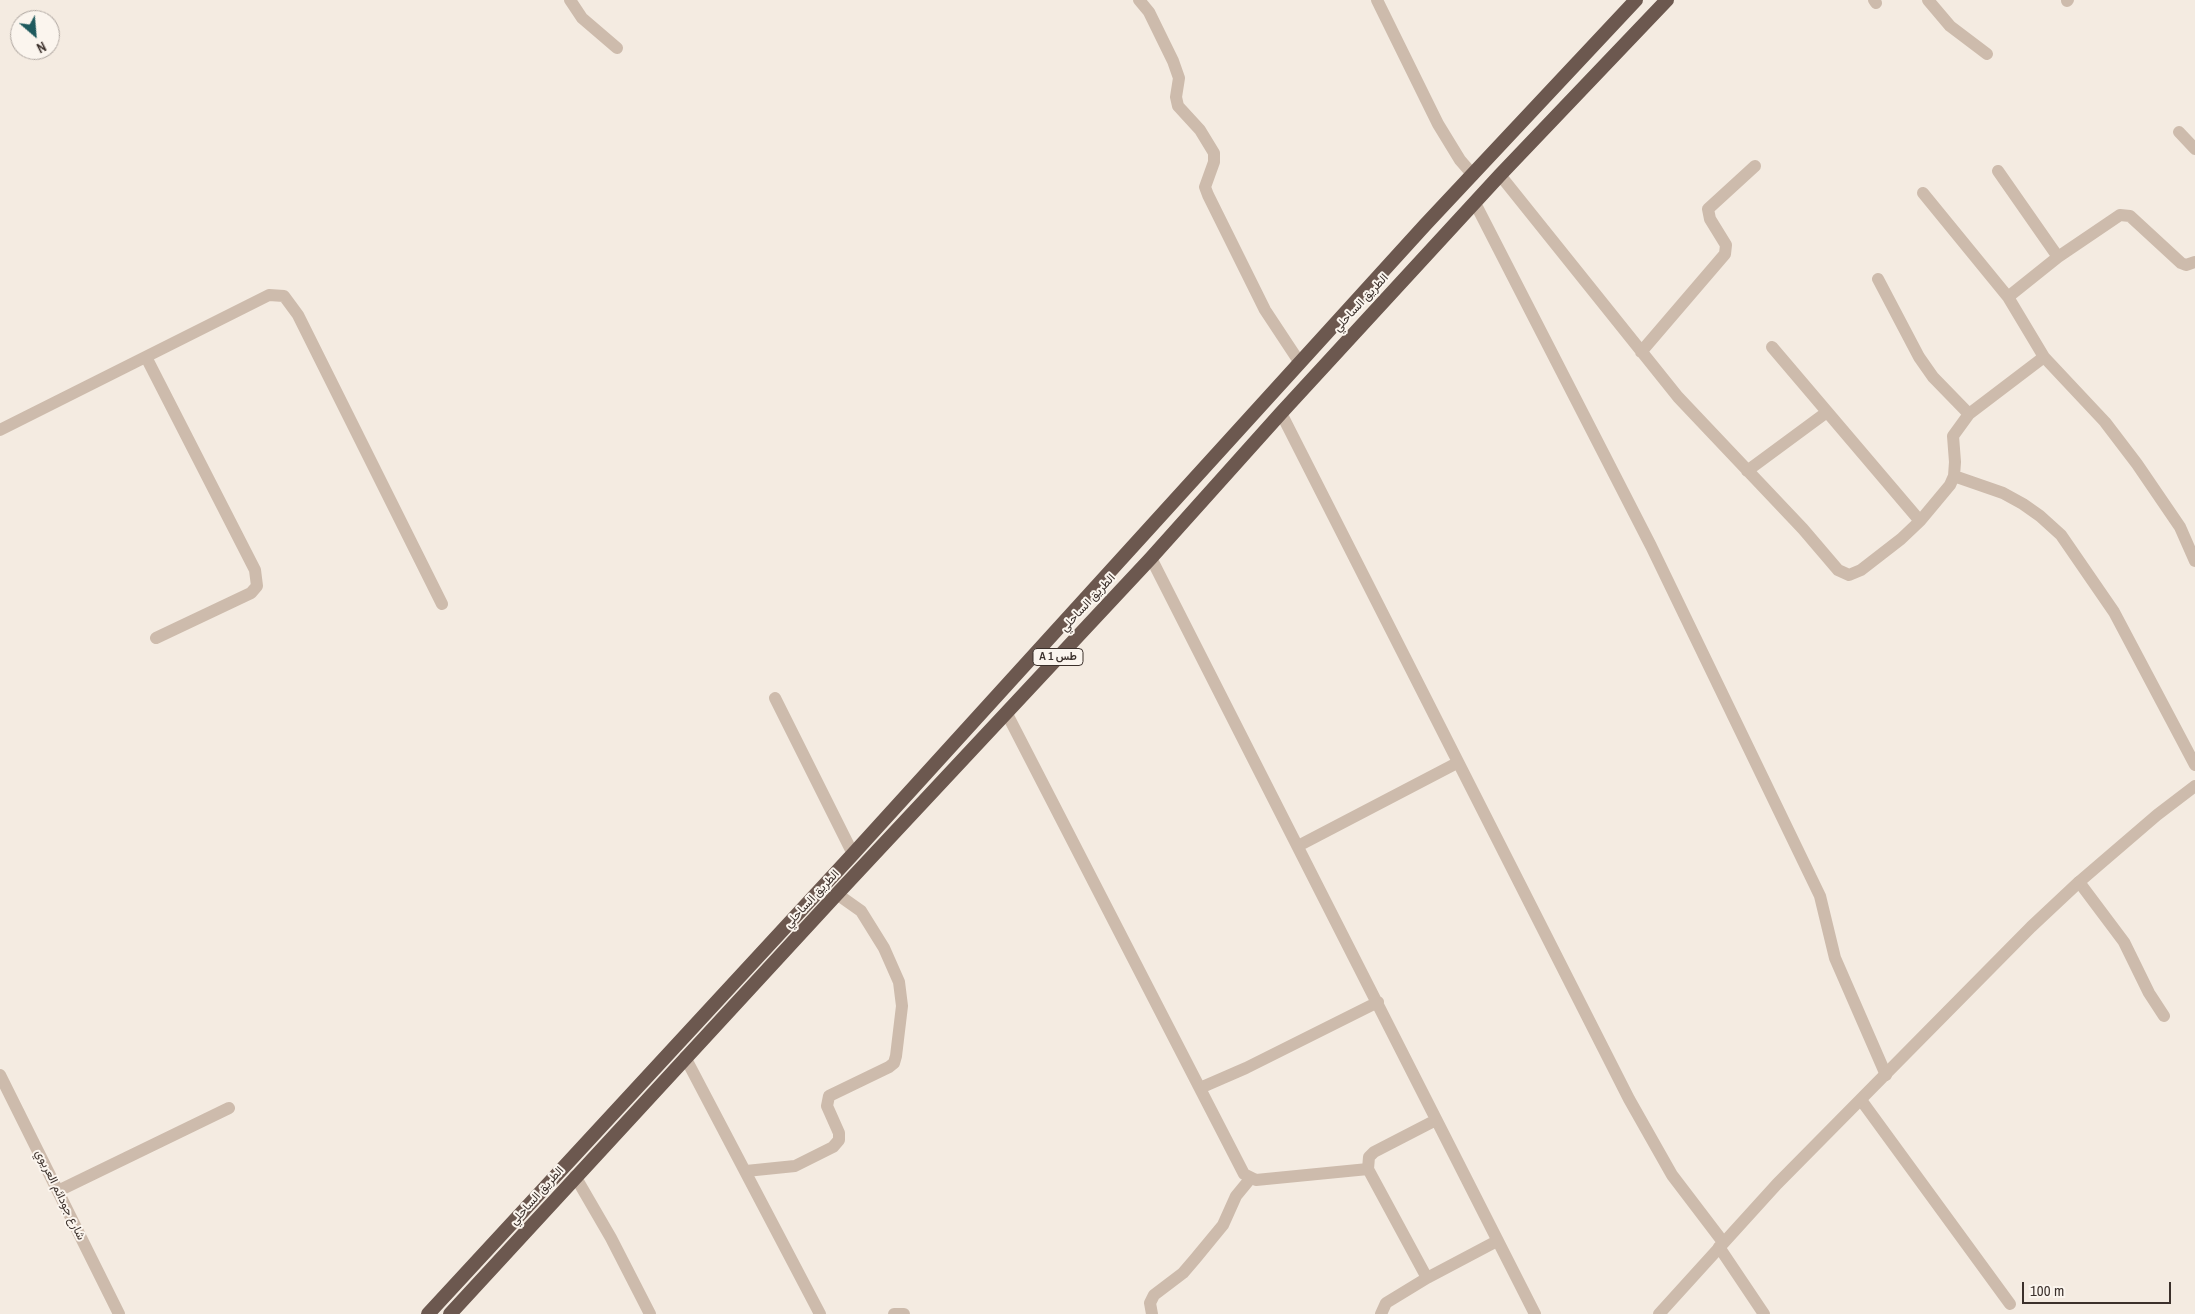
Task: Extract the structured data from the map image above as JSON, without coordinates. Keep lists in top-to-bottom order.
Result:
{
  "streets": {
    "highway": ["الطريق الساحلي", "A 1 طس"],
    "street": ["شارع جودائم العريوي"]
  },
  "scale_bar": "100 m",
  "north": "bottom right"
}
